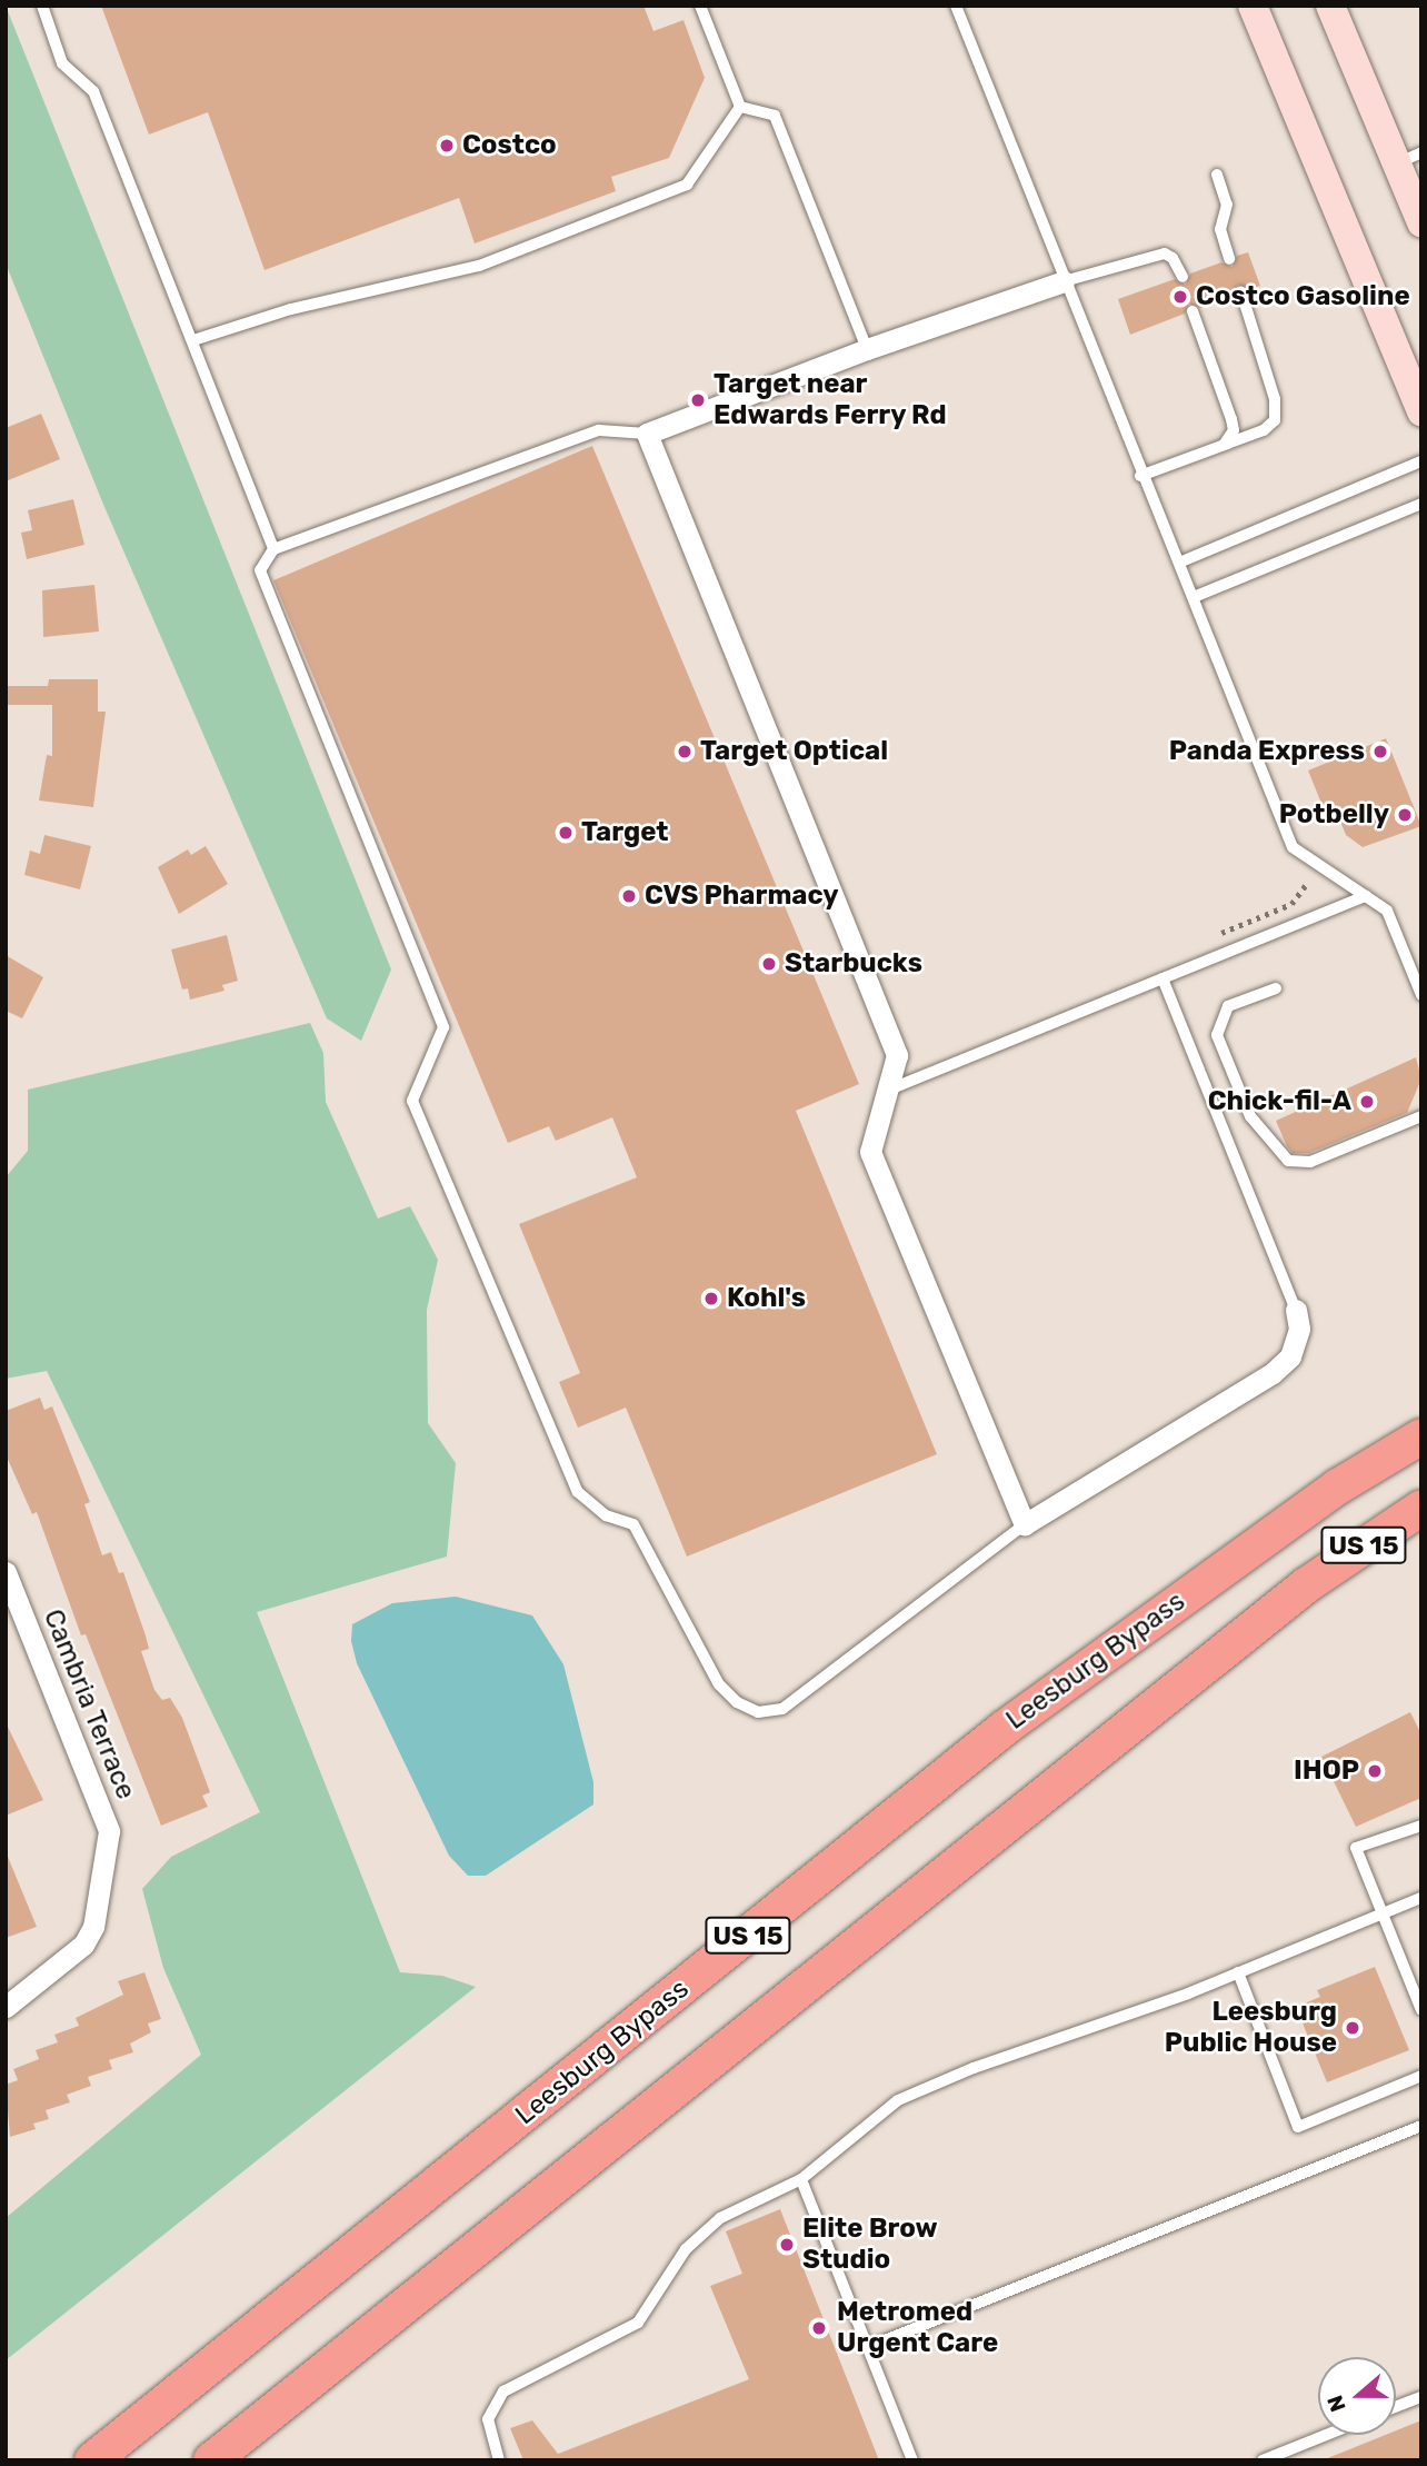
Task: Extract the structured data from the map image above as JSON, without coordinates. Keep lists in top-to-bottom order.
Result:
{
  "streets": {
    "highway": ["US 15", "Leesburg Bypass"],
    "street": ["Cambria Terrace"]
  },
  "places": [
    "Costco",
    "Costco Gasoline",
    "Target near Edwards Ferry Rd",
    "Target Optical",
    "Panda Express",
    "Potbelly",
    "Target",
    "CVS Pharmacy",
    "Starbucks",
    "Chick-fil-A",
    "Kohl's",
    "IHOP",
    "Leesburg Public House",
    "Elite Brow Studio",
    "Metromed Urgent Care"
  ],
  "north": "left"
}
